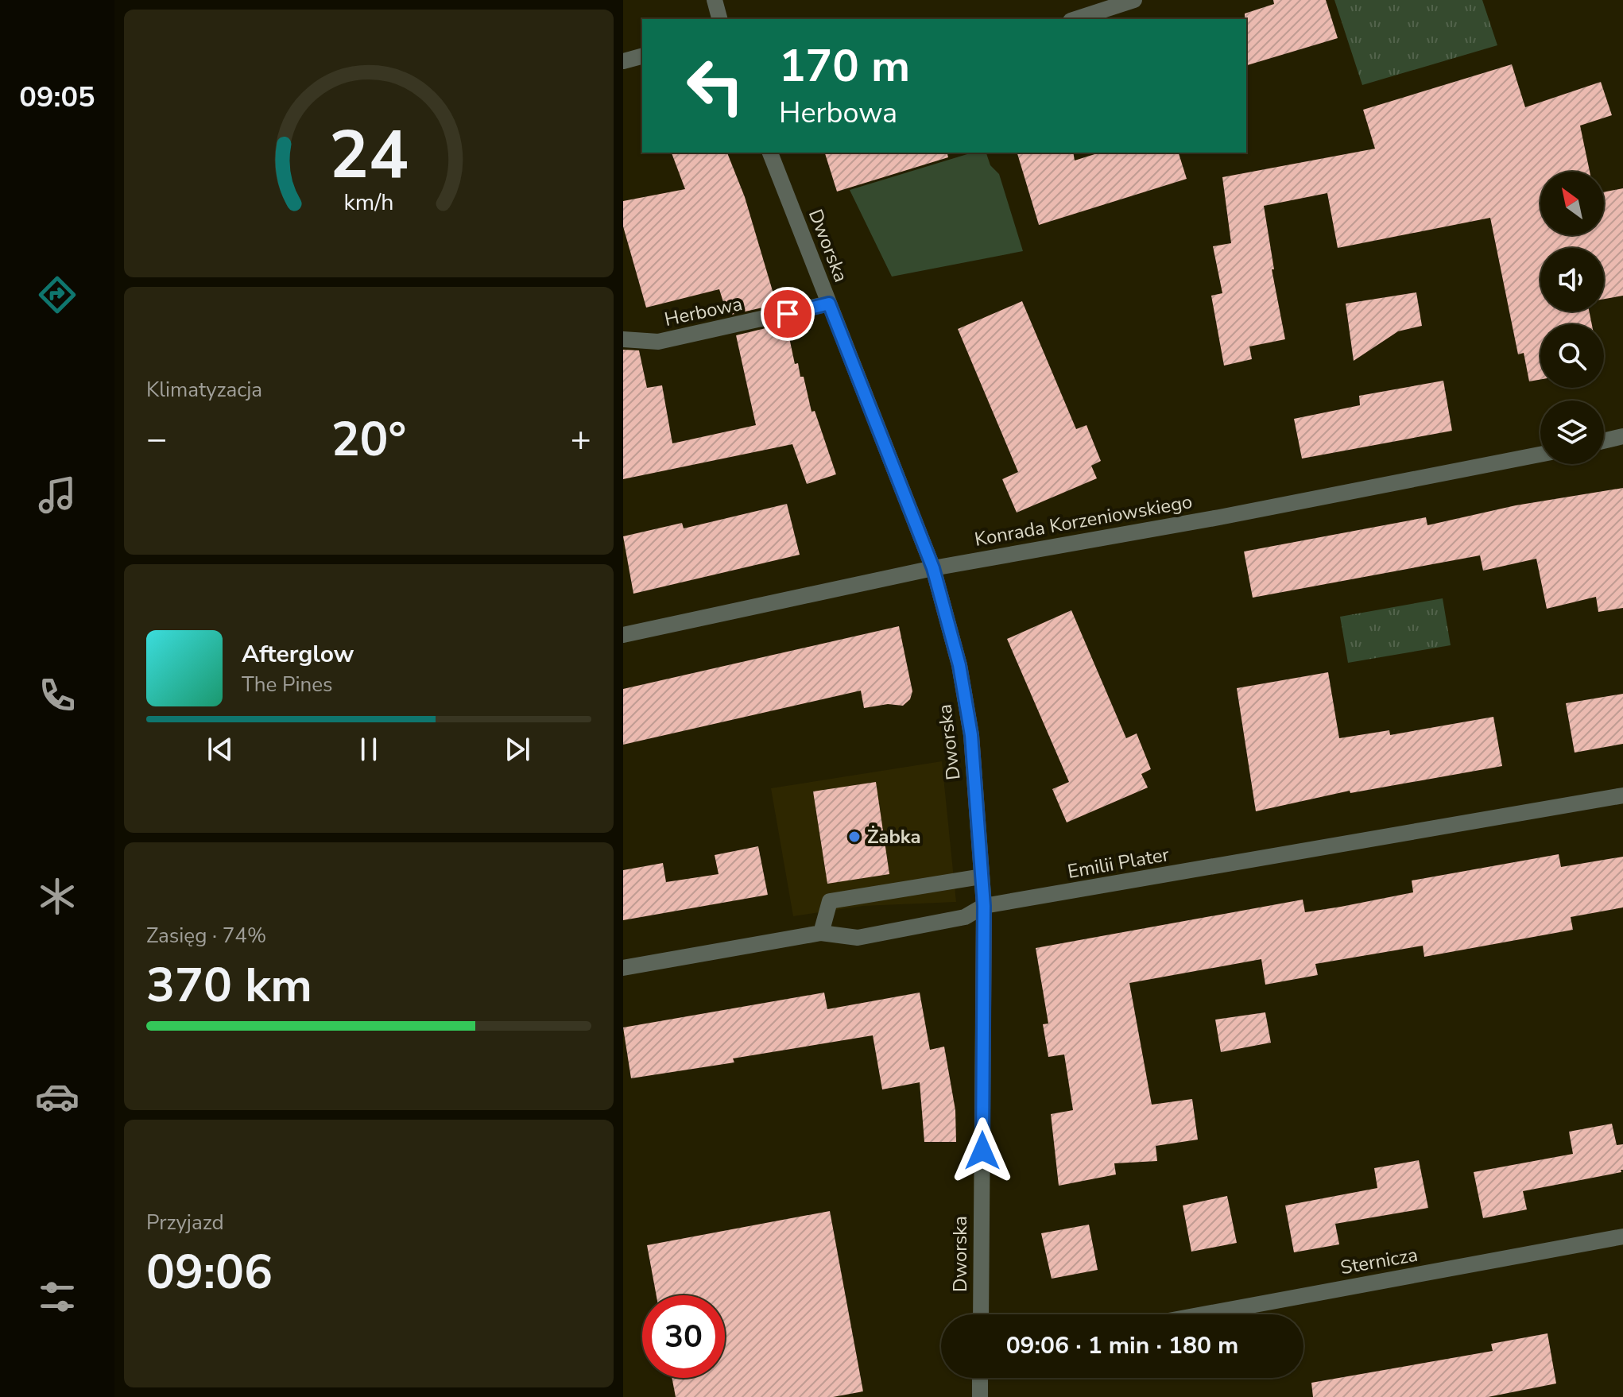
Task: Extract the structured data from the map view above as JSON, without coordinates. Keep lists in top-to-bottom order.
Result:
{
  "streets": {
    "street": [
      "Dworska",
      "Herbowa",
      "Konrada Korzeniowskiego",
      "Emilii Plater",
      "Sternicza"
    ]
  },
  "crossings": [
    ["Dworska", "Herbowa"],
    ["Dworska", "Konrada Korzeniowskiego"],
    ["Dworska", "Emilii Plater"]
  ],
  "places": ["Żabka"],
  "north": "top left",
  "page": {
    "tabs": "09:05",
    "turn": ["170 m", "Herbowa"],
    "tile": [
      "Klimatyzacja",
      ["Zasięg · 74%", "370 km"],
      ["Przyjazd", "09:06"]
    ],
    "heat": ["−", "20°", "+"],
    "song": ["Afterglow", "The Pines"],
    "limit": "30",
    "trip": "09:06 · 1 min · 180 m",
    "gauge": ["24", "km/h"]
  }
}
